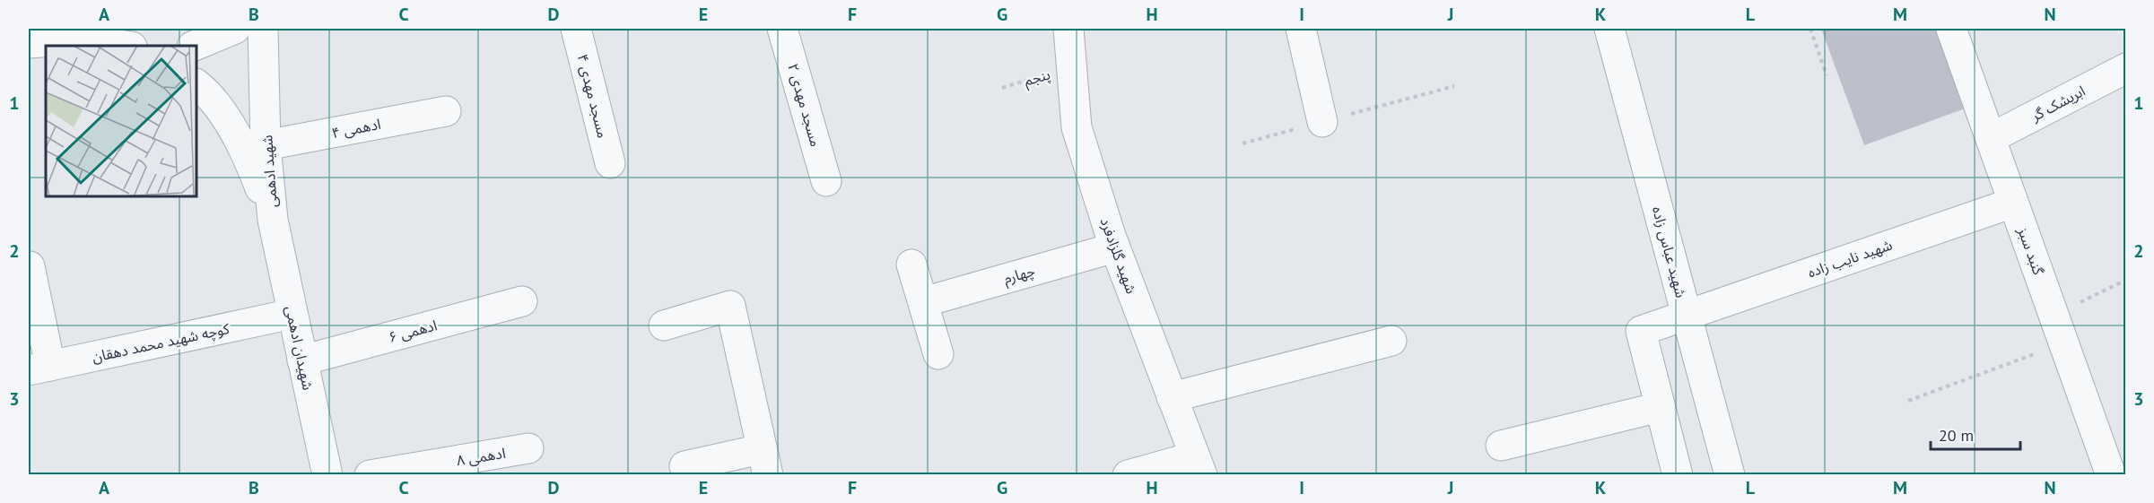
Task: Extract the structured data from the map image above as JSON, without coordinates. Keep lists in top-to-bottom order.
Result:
{
  "streets": {
    "street": [
      "مسجد مهدی ۴",
      "ابریشک گر",
      "مسجد مهدی ۲",
      "ادهمی ۴",
      "شهید ادهمی",
      "گنبد سبز",
      "شهید عباس زاده",
      "شهید گلزادفرد",
      "شهید نایب زاده",
      "چهارم",
      "ادهمی ۶",
      "کوچه شهید محمد دهقان",
      "شهیدان ادهمی",
      "ادهمی ۸"
    ],
    "path": ["پنجم"]
  },
  "crossings": [
    ["پنجم", "شهید گلزادفرد"],
    ["ابریشک گر", "گنبد سبز"],
    ["ادهمی ۴", "شهید ادهمی"],
    ["شهید ادهمی", "شهیدان ادهمی"],
    ["گنبد سبز", "شهید نایب زاده"],
    ["شهید عباس زاده", "شهید نایب زاده"],
    ["شهید گلزادفرد", "چهارم"],
    ["ادهمی ۶", "شهیدان ادهمی"],
    ["کوچه شهید محمد دهقان", "شهیدان ادهمی"]
  ],
  "scale_bar": "20 m",
  "grid": {
    "columns": [
      "A",
      "B",
      "C",
      "D",
      "E",
      "F",
      "G",
      "H",
      "I",
      "J",
      "K",
      "L",
      "M",
      "N"
    ],
    "rows": ["1", "2", "3"]
  }
}
